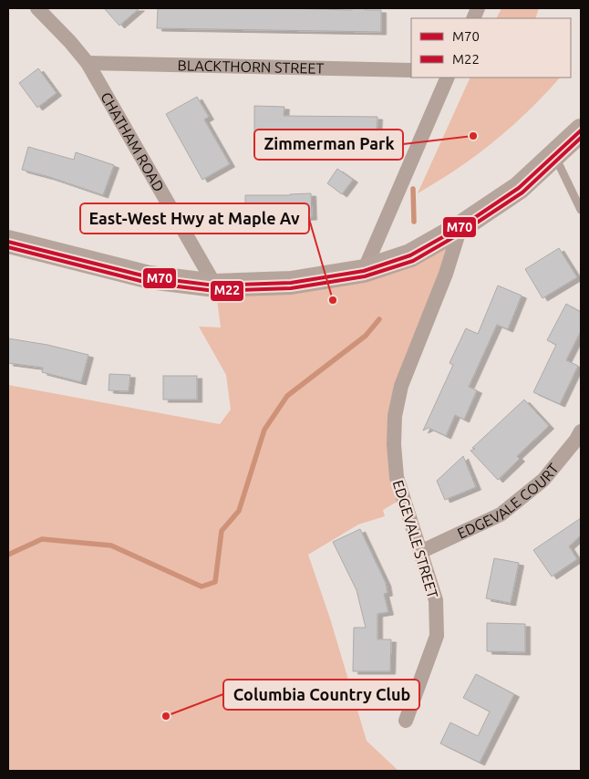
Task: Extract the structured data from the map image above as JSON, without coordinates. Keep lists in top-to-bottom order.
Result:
{
  "streets": {
    "street": [
      "BLACKTHORN STREET",
      "CHATHAM ROAD",
      "EDGEVALE COURT",
      "EDGEVALE STREET"
    ]
  },
  "crossings": [
    ["BLACKTHORN STREET", "CHATHAM ROAD"],
    ["EDGEVALE COURT", "EDGEVALE STREET"]
  ],
  "places": ["Zimmerman Park", "East-West Hwy at Maple Av", "Columbia Country Club"],
  "lines": ["transit line M70", "transit line M22"],
  "legend": ["M70", "M22"]
}
